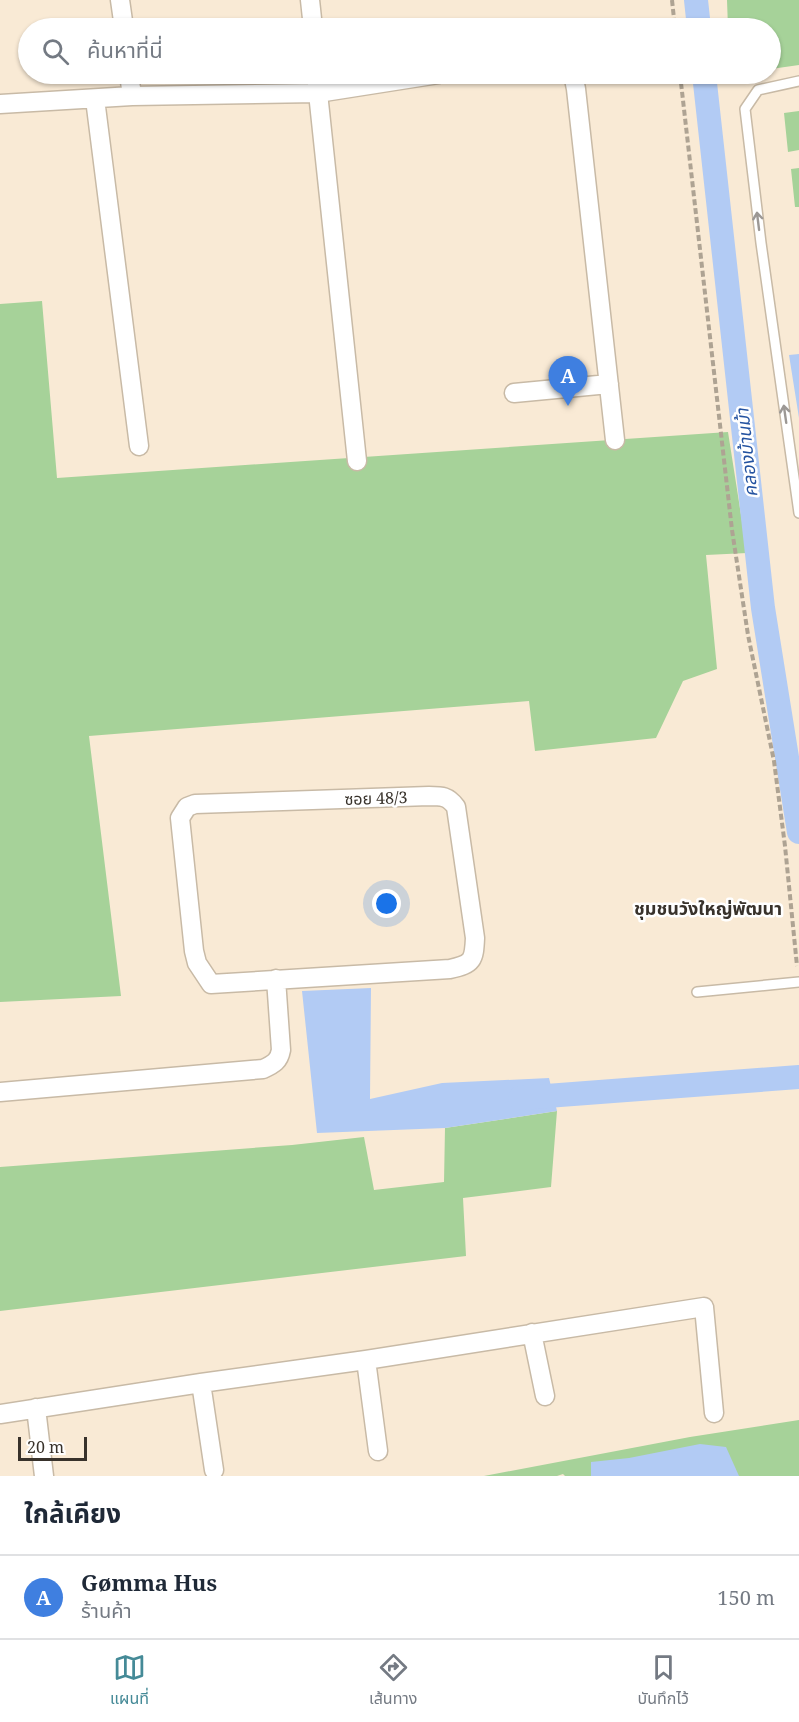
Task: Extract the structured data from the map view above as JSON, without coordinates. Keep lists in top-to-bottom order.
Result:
{
  "streets": {
    "street": ["ซอย 48/3"]
  },
  "districts": ["ชุมชนวังใหญ่พัฒนา"],
  "water": ["คลองบ้านม้า"],
  "scale_bar": "20 m",
  "page": {
    "search": "ค้นหาที่นี่",
    "pins": "A",
    "scale": "20 m",
    "heading": "ใกล้เคียง",
    "list": [
      {
        "mark": "A",
        "name": "Gømma Hus",
        "note": "ร้านค้า",
        "value": "150 m"
      }
    ],
    "nav": ["แผนที่", "เส้นทาง", "บันทึกไว้"]
  }
}
